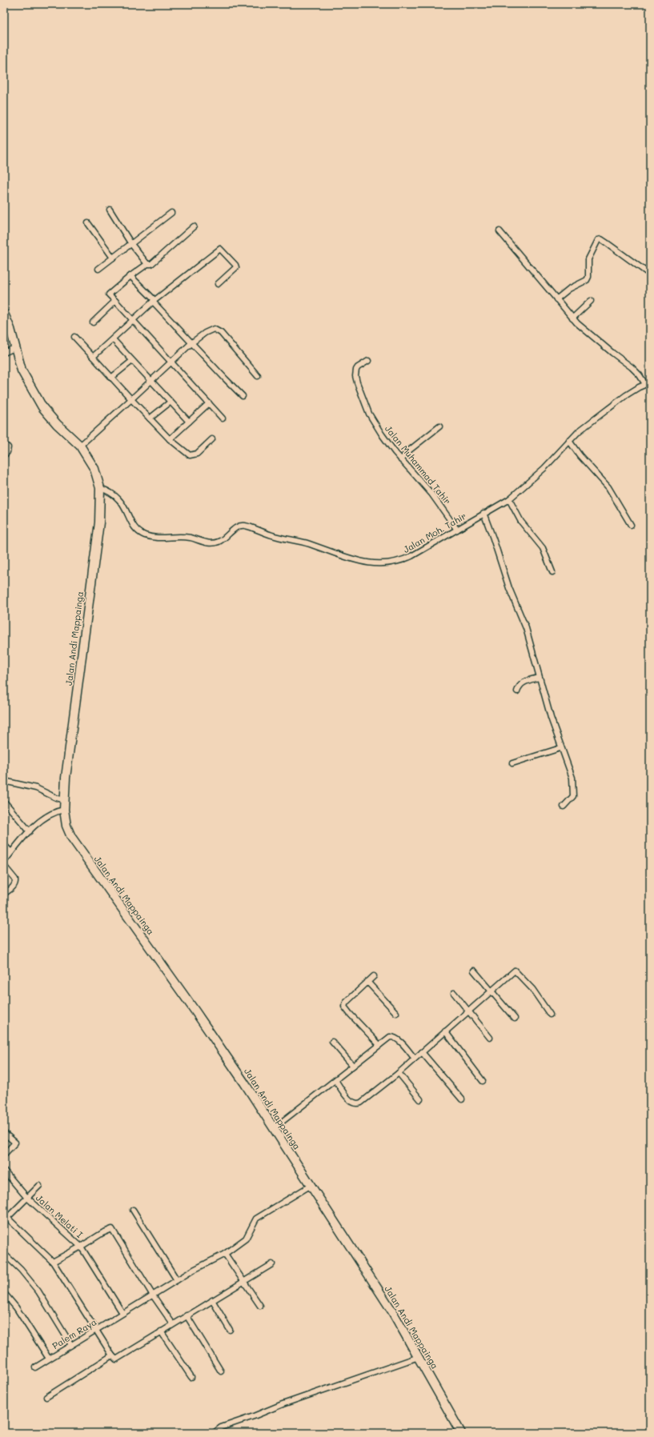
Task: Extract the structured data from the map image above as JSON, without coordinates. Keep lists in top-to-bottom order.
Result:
{
  "streets": {
    "main road": ["Jalan Andi Mappainga"],
    "street": [
      "Jalan Muhammad Tahir",
      "Jalan Moh. Tahir",
      "Jalan Melati I",
      "Palem Raya"
    ]
  },
  "crossings": [
    ["Jalan Muhammad Tahir", "Jalan Moh. Tahir"],
    ["Jalan Moh. Tahir", "Jalan Andi Mappainga"],
    ["Jalan Andi Mappainga", "Palem Raya"],
    ["Jalan Melati I", "Palem Raya"]
  ]
}
